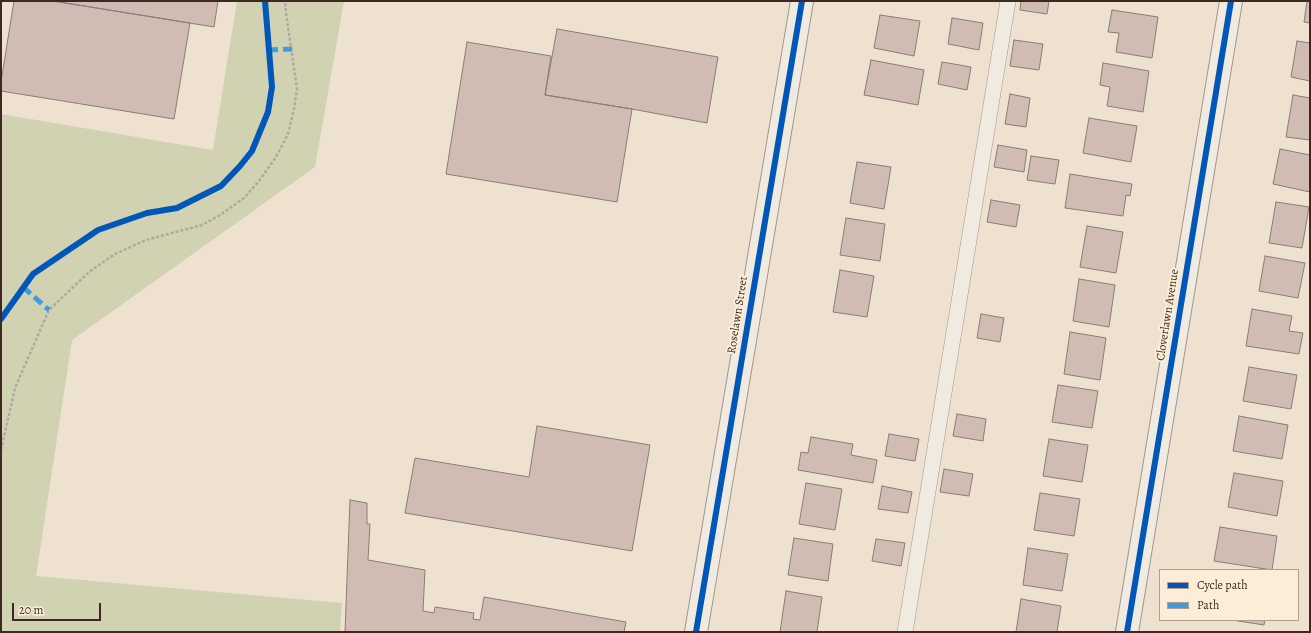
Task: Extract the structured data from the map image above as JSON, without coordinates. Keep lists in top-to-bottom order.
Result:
{
  "streets": {
    "street": ["Roselawn Street", "Cloverlawn Avenue"]
  },
  "legend": ["Cycle path", "Path"],
  "scale_bar": "20 m"
}
